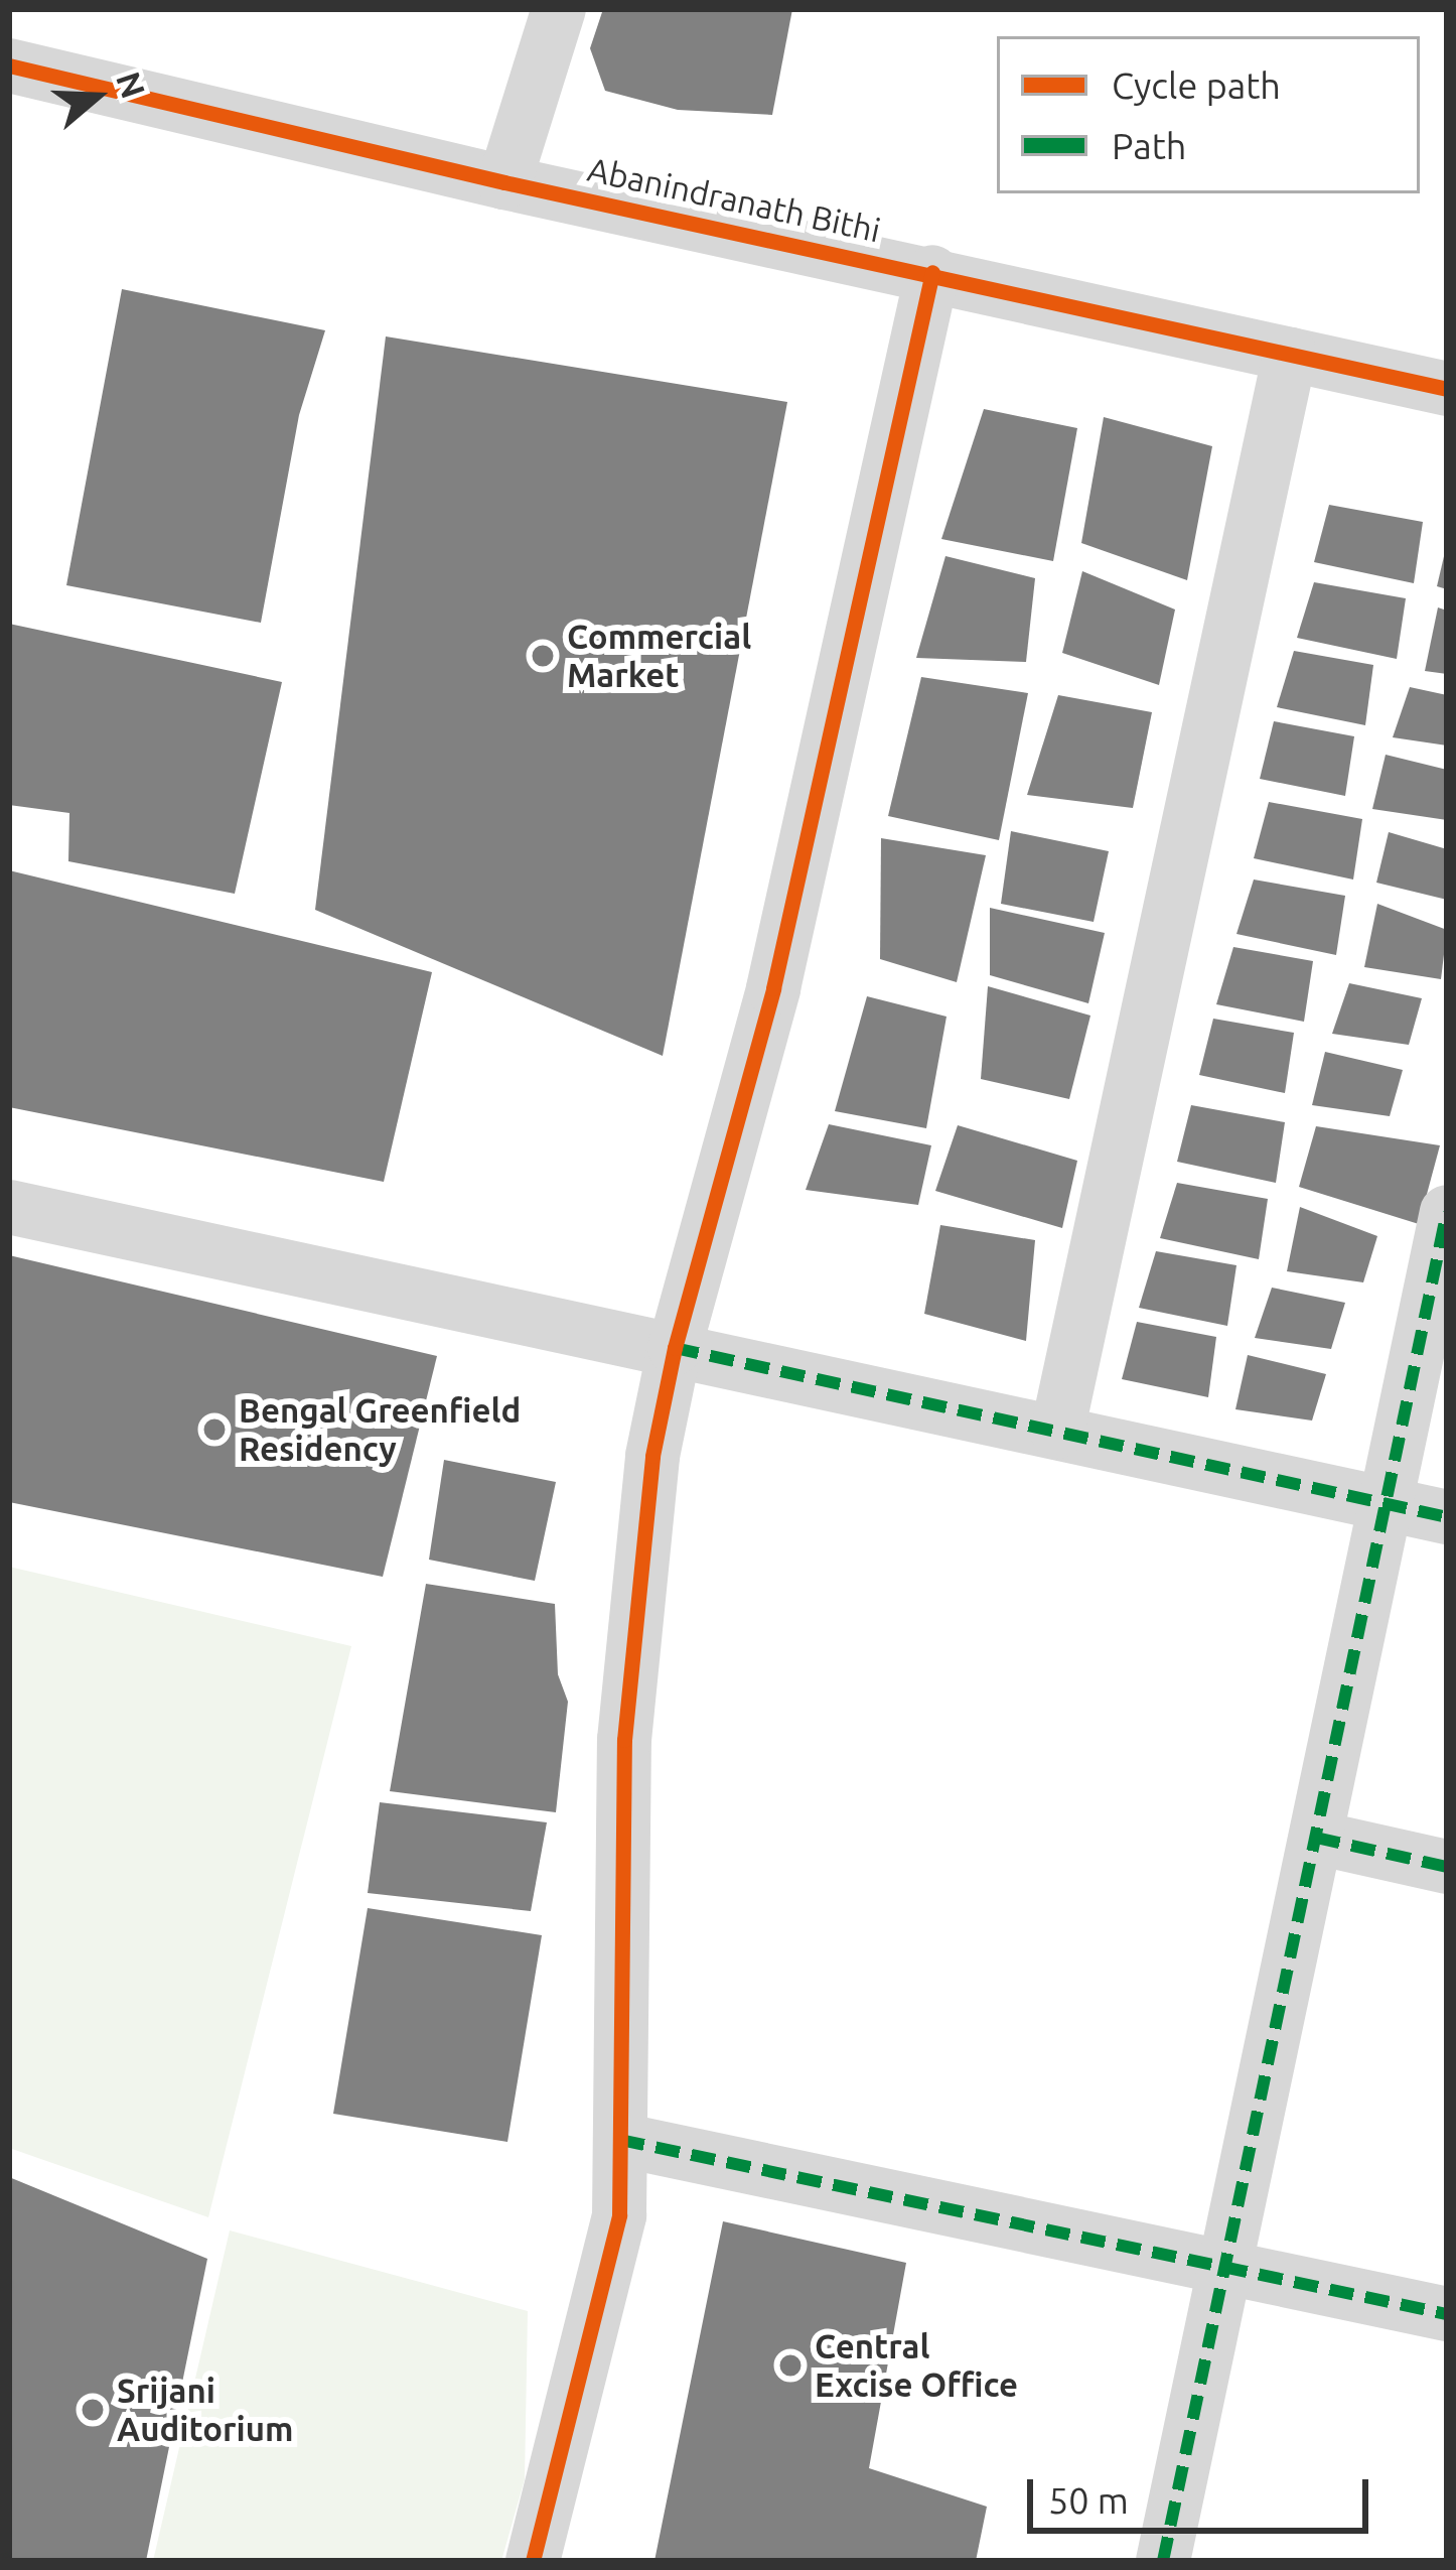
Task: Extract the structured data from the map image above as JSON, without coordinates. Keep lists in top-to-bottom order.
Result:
{
  "streets": {
    "street": ["Abanindranath Bithi"]
  },
  "places": [
    "Commercial Market",
    "Bengal Greenfield Residency",
    "Central Excise Office",
    "Srijani Auditorium"
  ],
  "legend": ["Cycle path", "Path"],
  "scale_bar": "50 m",
  "north": "right"
}
